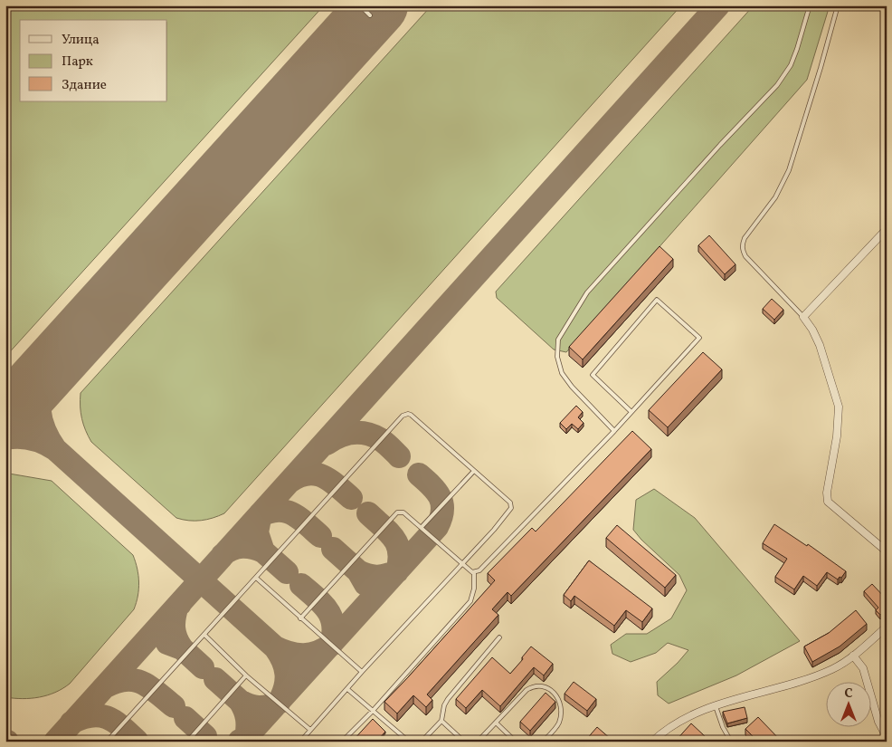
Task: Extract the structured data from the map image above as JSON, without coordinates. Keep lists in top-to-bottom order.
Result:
{
  "legend": ["Улица", "Парк", "Здание"],
  "north": "top"
}
